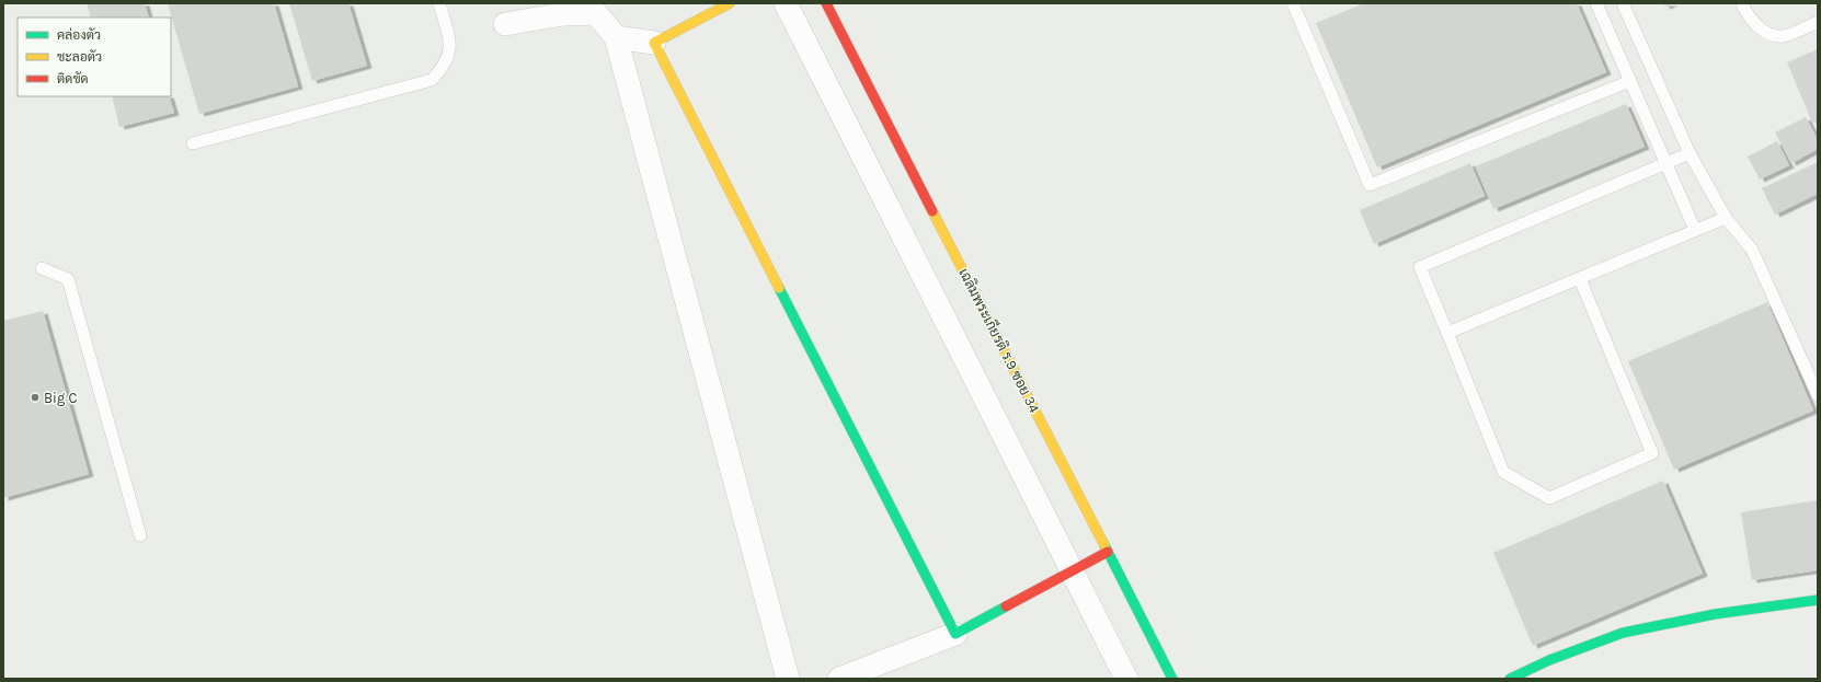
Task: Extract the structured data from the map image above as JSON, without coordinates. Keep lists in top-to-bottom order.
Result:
{
  "streets": {
    "street": ["เฉลิมพระเกียรติ ร.9 ซอย 34"]
  },
  "places": ["Big C"],
  "legend": ["คล่องตัว", "ชะลอตัว", "ติดขัด"]
}
